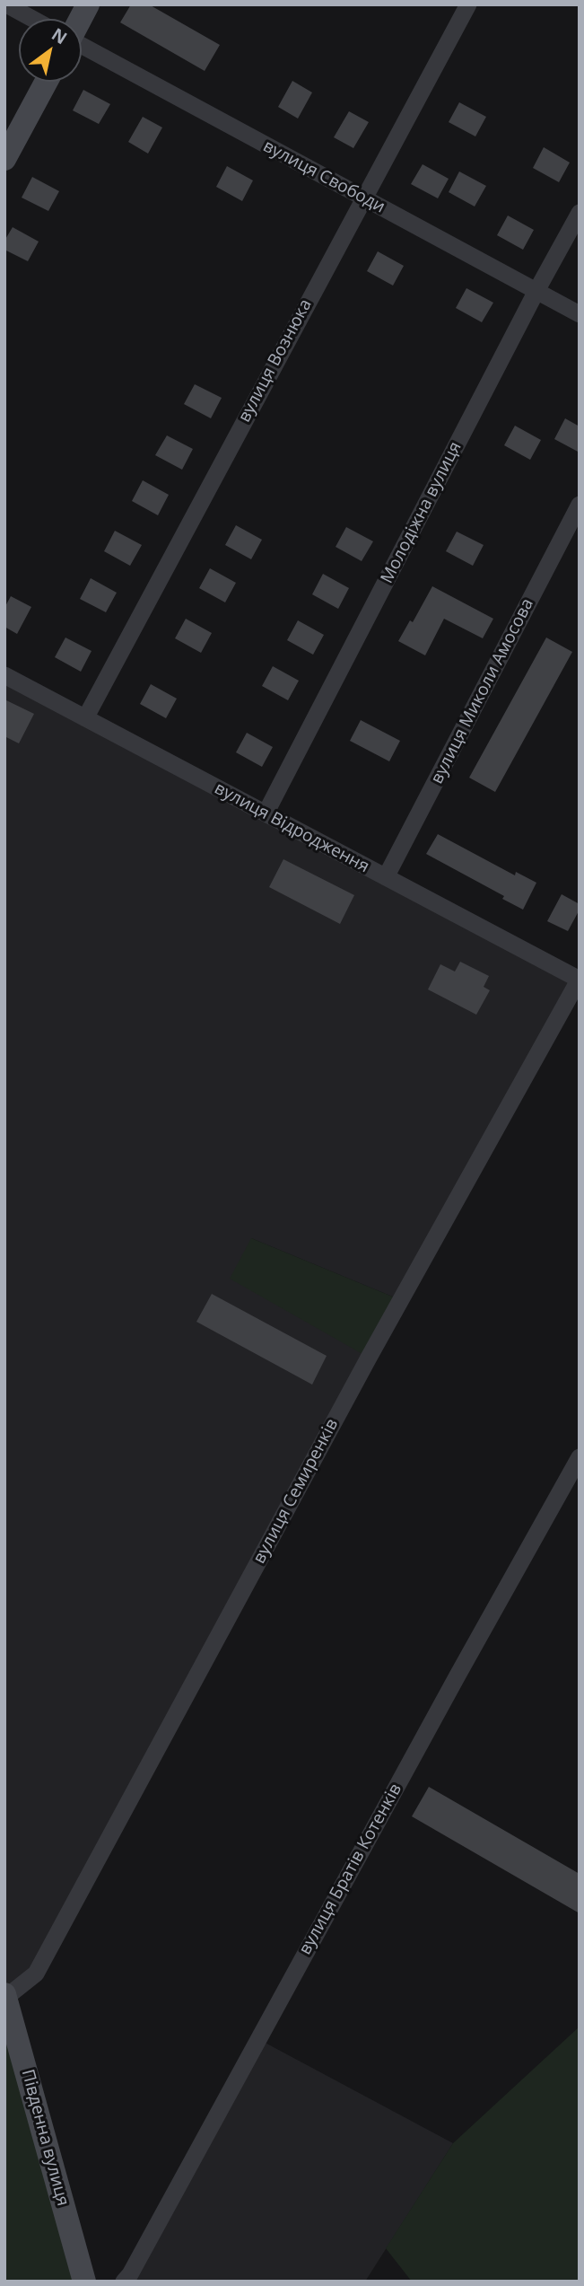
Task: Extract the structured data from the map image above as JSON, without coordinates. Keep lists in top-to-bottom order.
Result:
{
  "streets": {
    "main road": ["Південна вулиця"],
    "street": [
      "вулиця Свободи",
      "вулиця Вознюка",
      "Молодіжна вулиця",
      "вулиця Миколи Амосова",
      "вулиця Відродження",
      "вулиця Семиренків",
      "вулиця Братів Котенків"
    ]
  },
  "crossings": [
    ["вулиця Свободи", "вулиця Вознюка"],
    ["вулиця Свободи", "Молодіжна вулиця"],
    ["вулиця Вознюка", "вулиця Відродження"],
    ["Молодіжна вулиця", "вулиця Відродження"],
    ["вулиця Миколи Амосова", "вулиця Відродження"],
    ["вулиця Відродження", "вулиця Семиренків"],
    ["вулиця Семиренків", "Південна вулиця"]
  ],
  "north": "top right"
}
